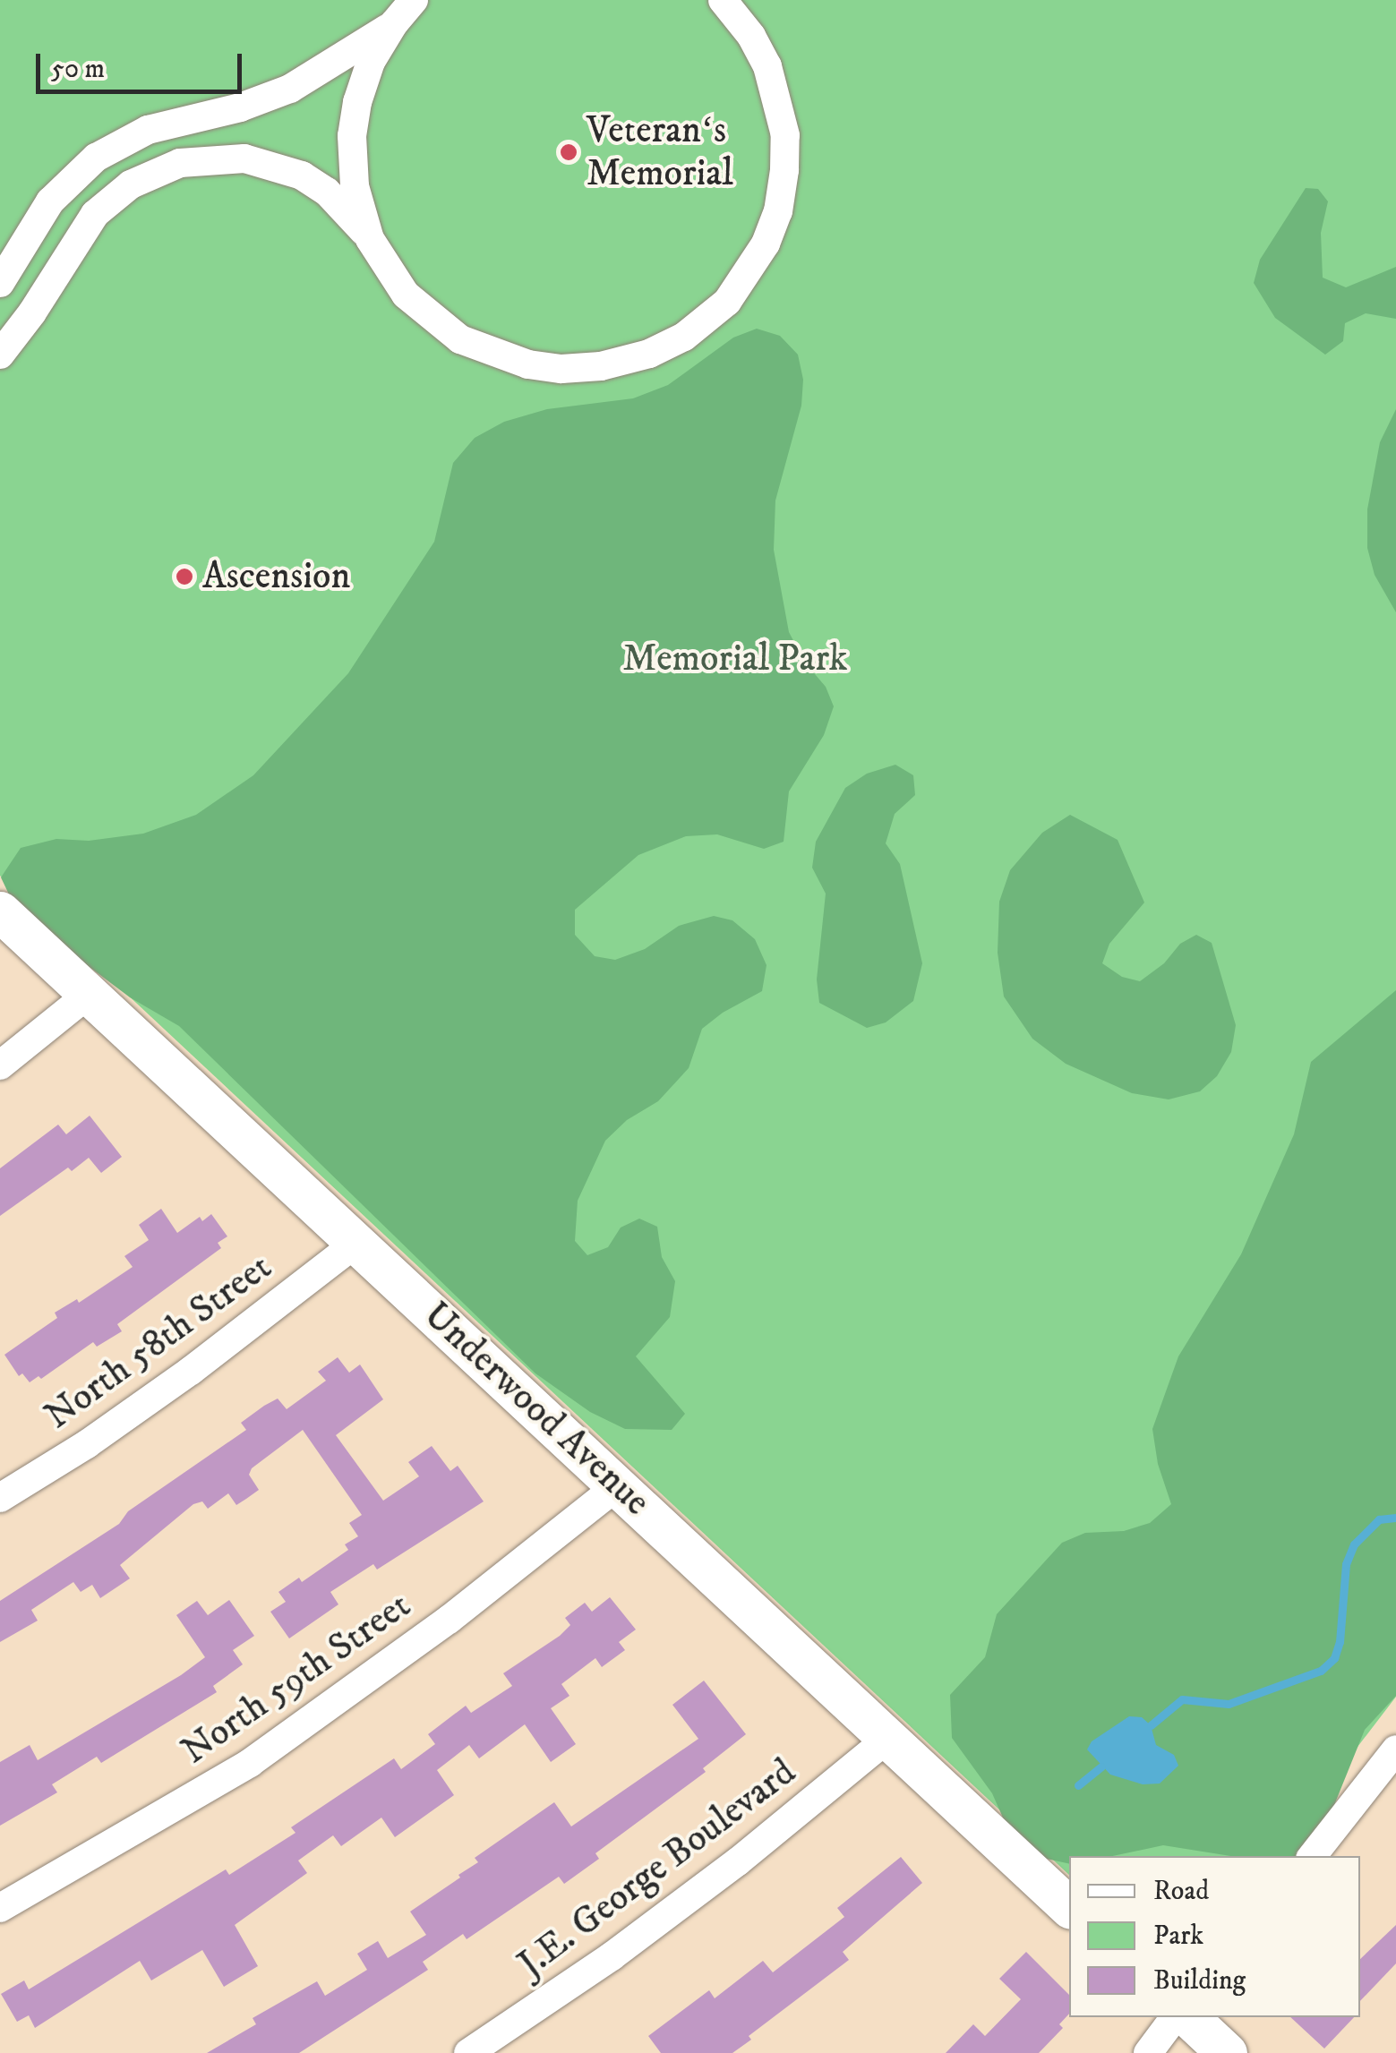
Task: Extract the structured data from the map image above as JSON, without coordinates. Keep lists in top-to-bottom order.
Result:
{
  "streets": {
    "main road": ["Underwood Avenue"],
    "street": ["North 58th Street", "North 59th Street", "J.E. George Boulevard"]
  },
  "crossings": [
    ["North 58th Street", "Underwood Avenue"],
    ["Underwood Avenue", "North 59th Street"],
    ["Underwood Avenue", "J.E. George Boulevard"]
  ],
  "parks": ["Memorial Park"],
  "places": ["Veteranʻs Memorial", "Ascension"],
  "legend": ["Road", "Park", "Building"],
  "scale_bar": "50 m"
}
